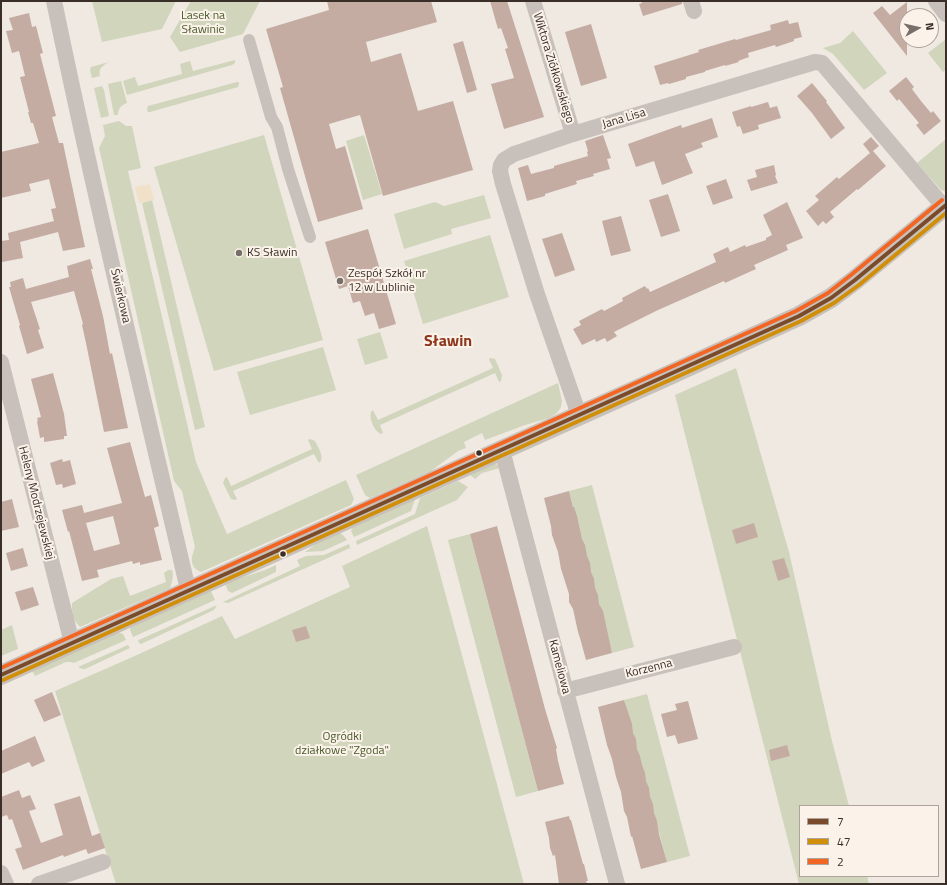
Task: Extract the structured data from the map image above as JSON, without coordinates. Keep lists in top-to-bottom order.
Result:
{
  "streets": {
    "street": [
      "Wiktora Ziółkowskiego",
      "Jana Lisa",
      "Świerkowa",
      "Heleny Modrzejewskiej",
      "Kameliowa",
      "Korzenna"
    ]
  },
  "crossings": [
    ["Wiktora Ziółkowskiego", "Jana Lisa"],
    ["Kameliowa", "Korzenna"]
  ],
  "districts": ["Sławin"],
  "parks": ["Lasek na Sławinie", "Ogródki działkowe \"Zgoda\""],
  "places": ["KS Sławin", "Zespół Szkół nr 12 w Lublinie"],
  "lines": ["transit line 2", "transit line 7", "transit line 47"],
  "legend": ["7", "47", "2"],
  "north": "right"
}
